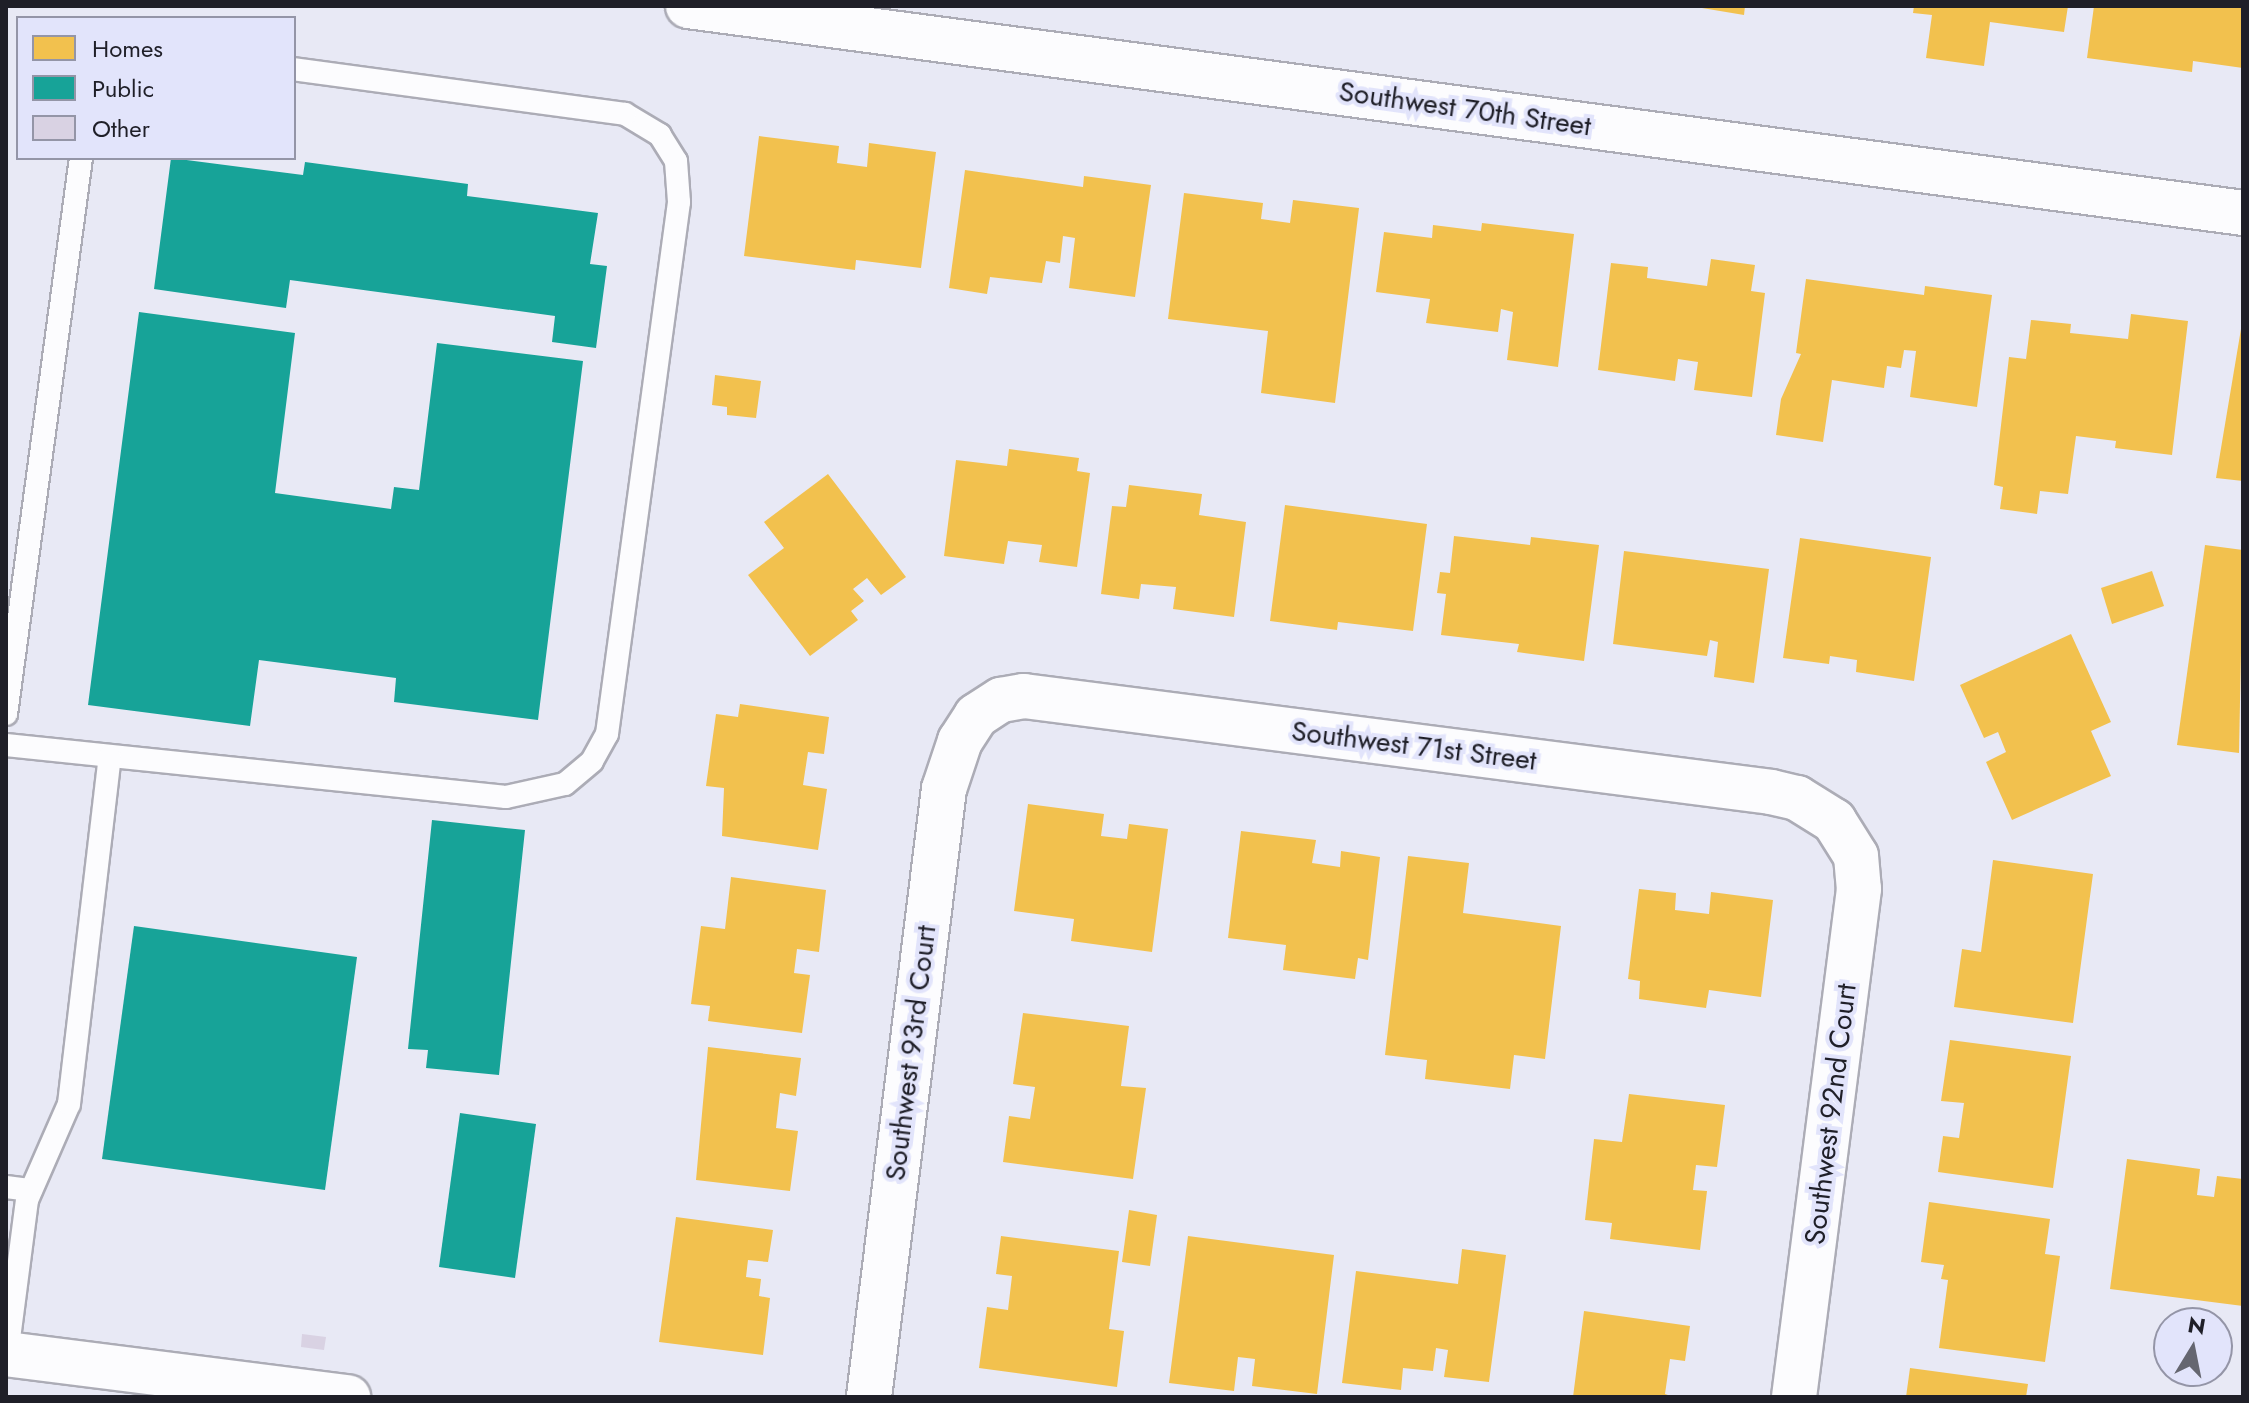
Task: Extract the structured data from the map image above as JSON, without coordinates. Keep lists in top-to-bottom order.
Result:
{
  "streets": {
    "street": [
      "Southwest 70th Street",
      "Southwest 71st Street",
      "Southwest 93rd Court",
      "Southwest 92nd Court"
    ]
  },
  "crossings": [
    ["Southwest 71st Street", "Southwest 93rd Court"],
    ["Southwest 71st Street", "Southwest 92nd Court"]
  ],
  "legend": ["Homes", "Public", "Other"],
  "north": "top"
}
